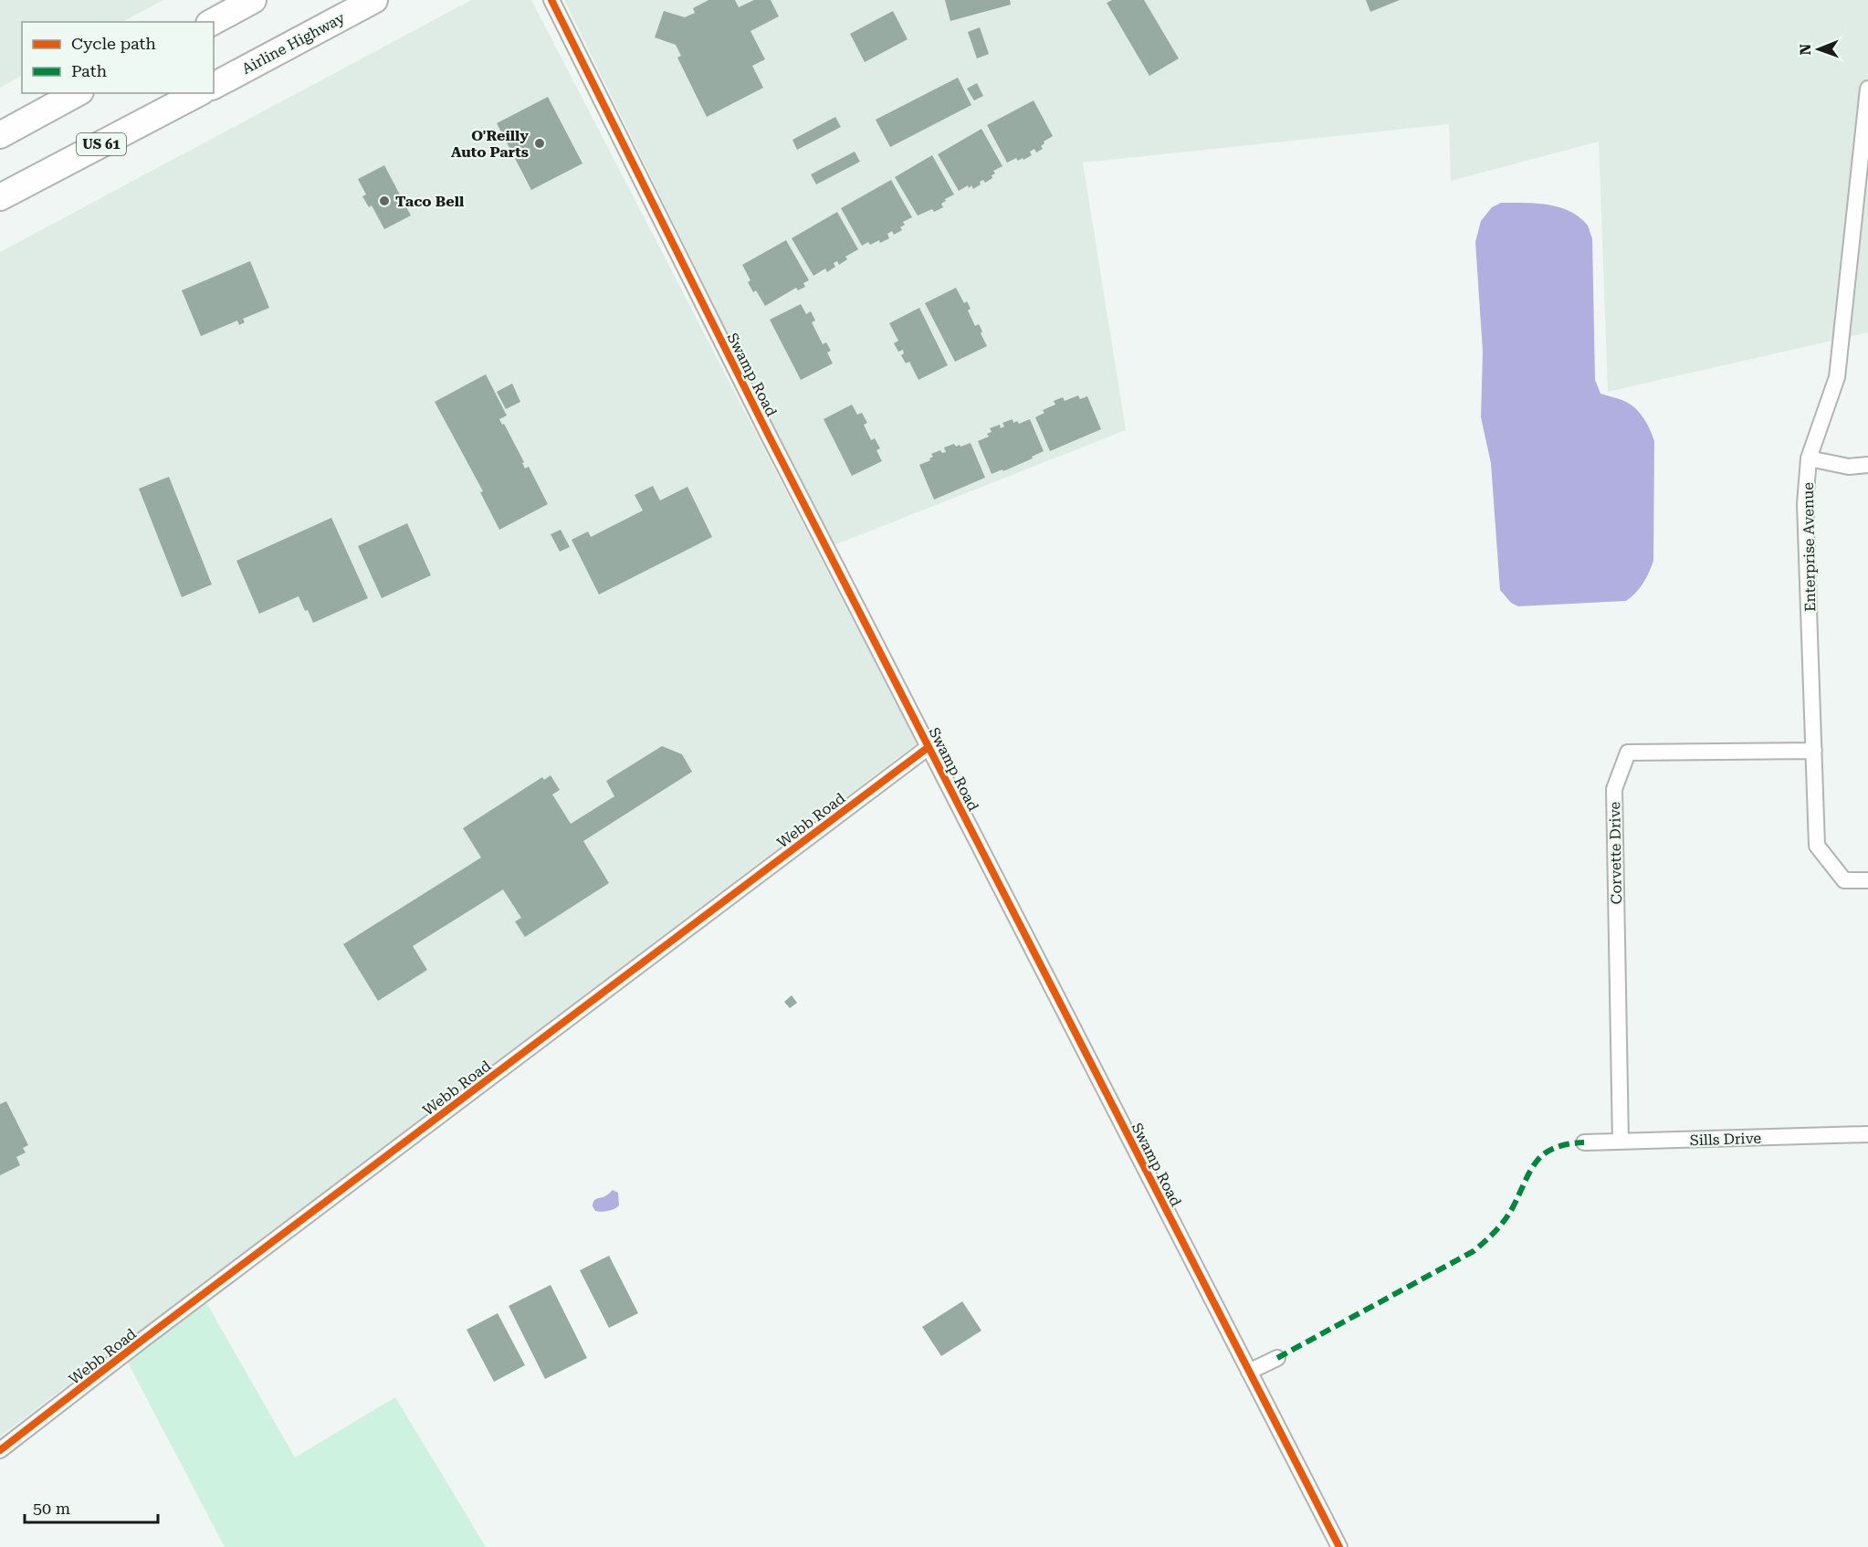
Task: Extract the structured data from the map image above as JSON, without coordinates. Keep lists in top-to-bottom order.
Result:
{
  "streets": {
    "highway": ["Airline Highway", "US 61"],
    "street": [
      "Swamp Road",
      "Enterprise Avenue",
      "Webb Road",
      "Corvette Drive",
      "Sills Drive"
    ]
  },
  "crossings": [
    ["Swamp Road", "Webb Road"],
    ["Enterprise Avenue", "Corvette Drive"],
    ["Corvette Drive", "Sills Drive"]
  ],
  "places": ["O'Reilly Auto Parts", "Taco Bell"],
  "legend": ["Cycle path", "Path"],
  "scale_bar": "50 m",
  "north": "left"
}
